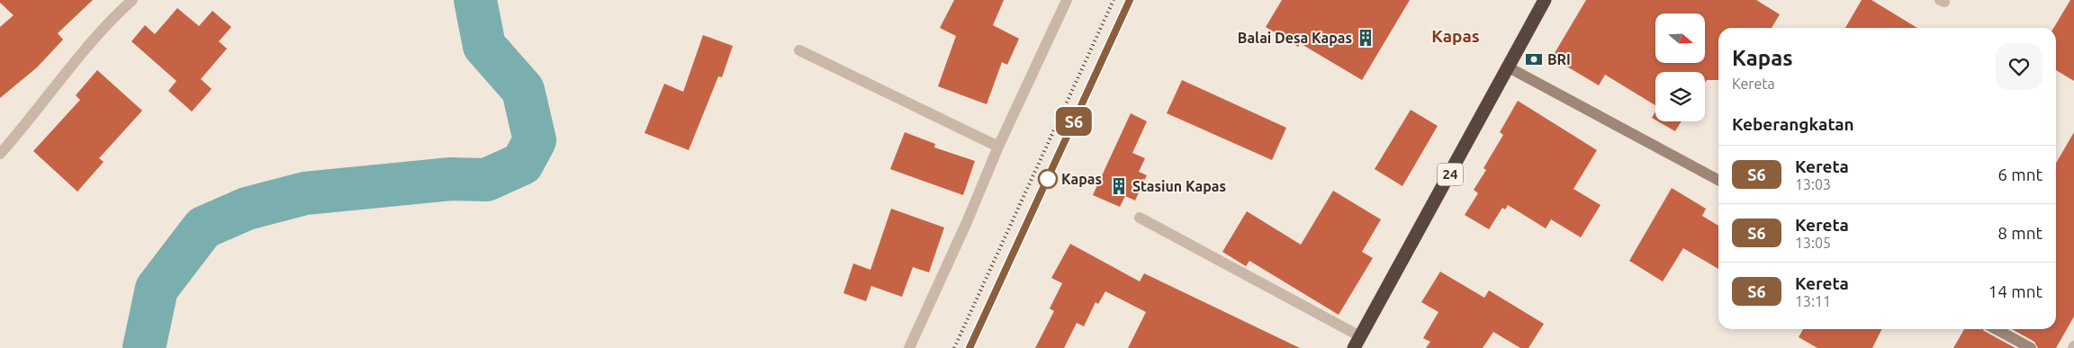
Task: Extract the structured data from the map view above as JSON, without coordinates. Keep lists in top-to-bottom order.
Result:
{
  "streets": {
    "highway": ["24"]
  },
  "districts": ["Kapas"],
  "places": {
    "building": ["Balai Desa Kapas", "Stasiun Kapas"],
    "bank": ["BRI"],
    "other": ["Kapas"]
  },
  "north": "right",
  "page": {
    "on_map": "S6",
    "heading": [
      ["Kapas", "Kereta"],
      "Keberangkatan"
    ],
    "list": [
      {
        "mark": "S6",
        "name": "Kereta",
        "note": "13:03",
        "value": "6 mnt"
      },
      {
        "mark": "S6",
        "name": "Kereta",
        "note": "13:05",
        "value": "8 mnt"
      },
      {
        "mark": "S6",
        "name": "Kereta",
        "note": "13:11",
        "value": "14 mnt"
      }
    ]
  }
}
